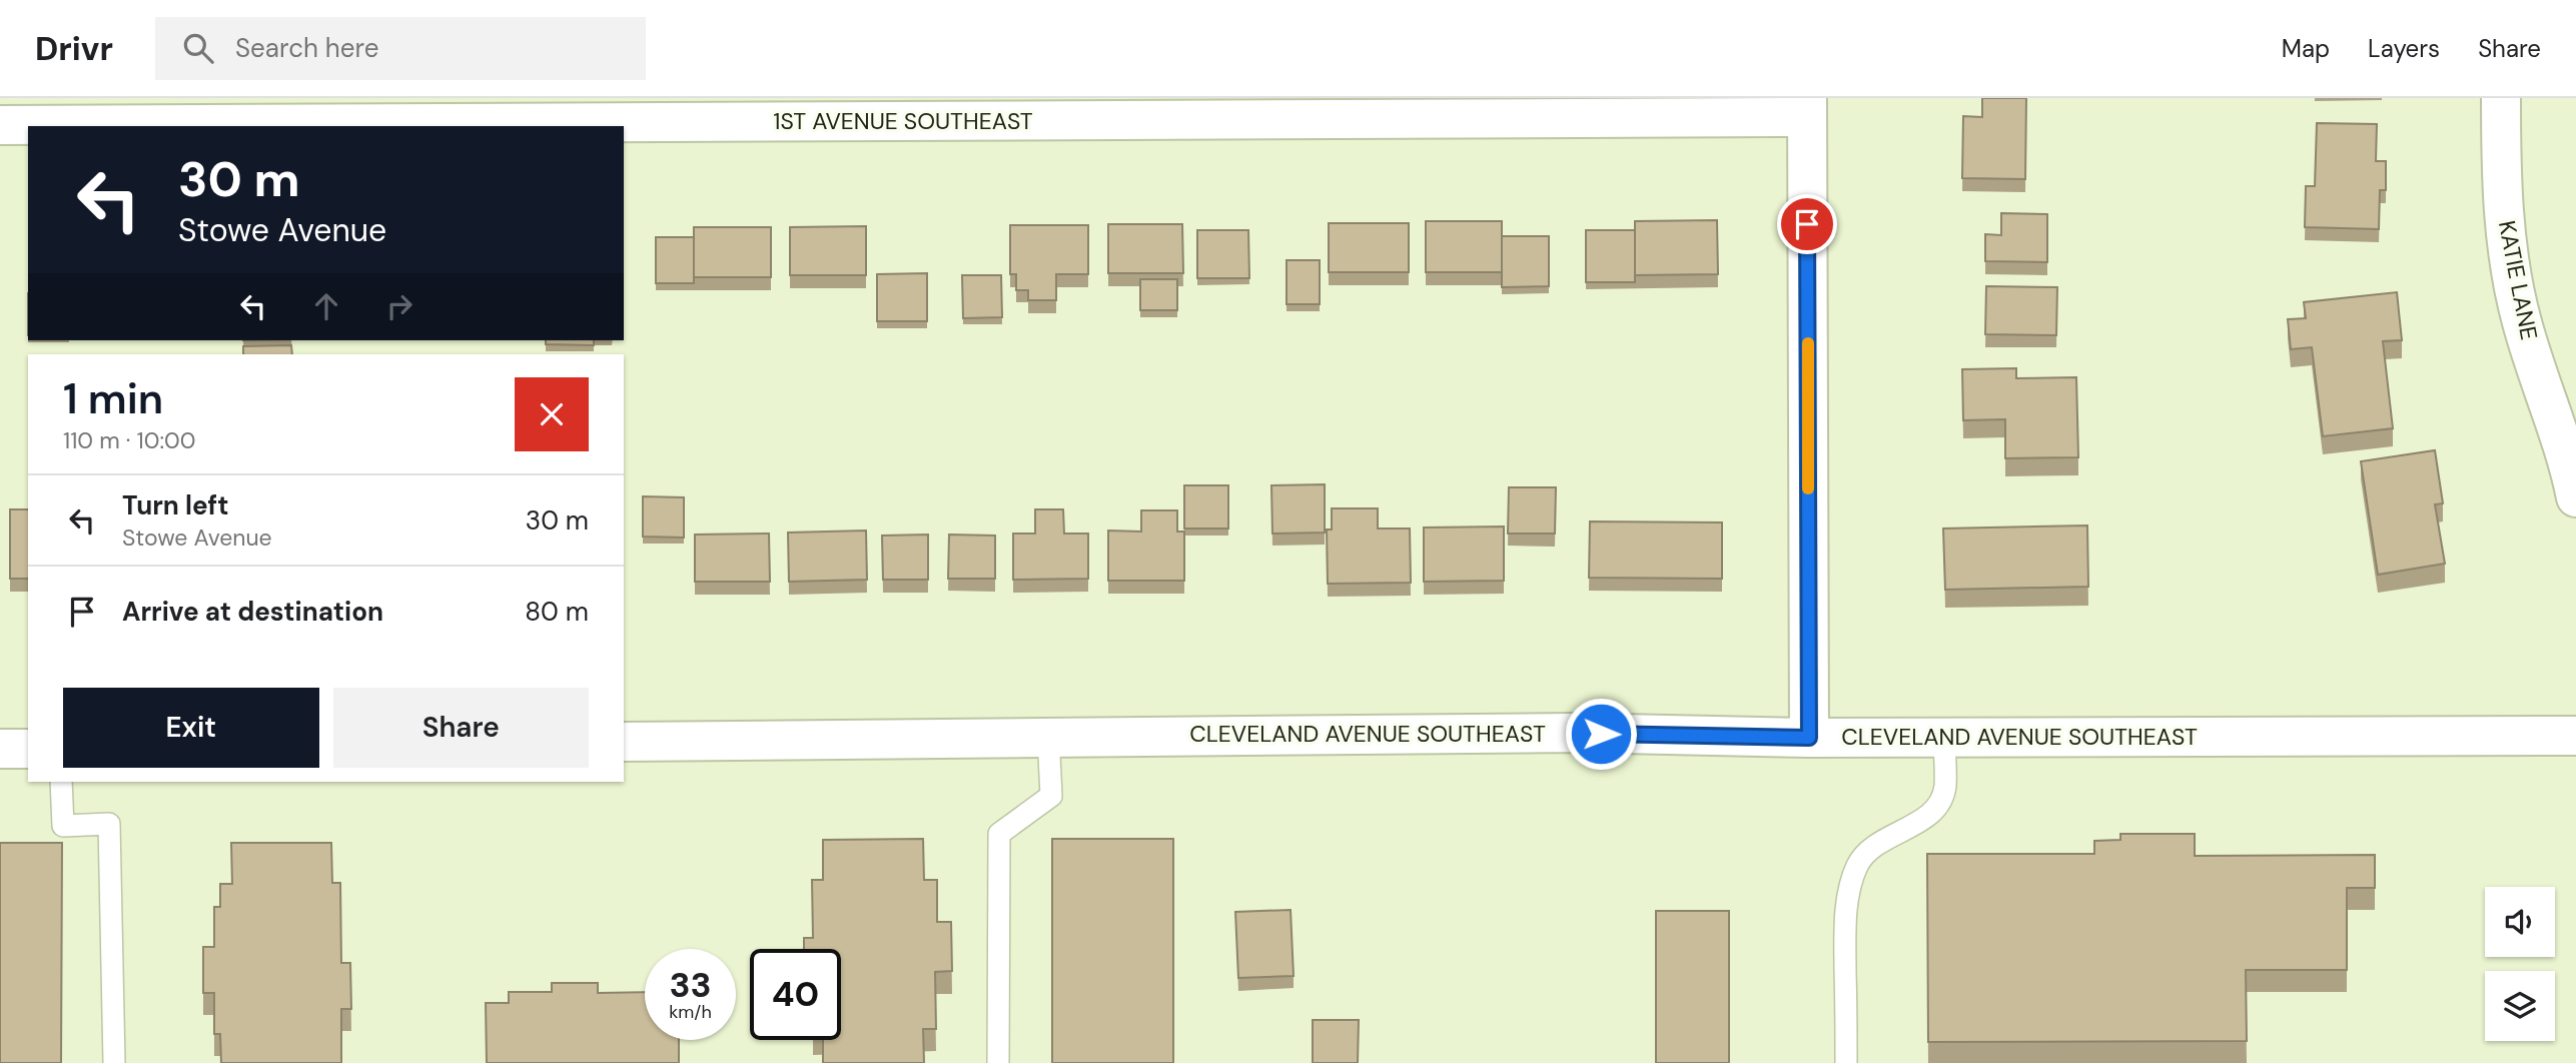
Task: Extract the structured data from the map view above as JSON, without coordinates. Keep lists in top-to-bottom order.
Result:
{
  "streets": {
    "street": ["1ST AVENUE SOUTHEAST", "KATIE LANE", "CLEVELAND AVENUE SOUTHEAST"]
  },
  "page": {
    "header": "Drivr",
    "search": "Search here",
    "nav": ["Map", "Layers", "Share"],
    "turn": ["30 m", "Stowe Avenue"],
    "heading": ["1 min", "110 m · 10:00"],
    "list": [
      {
        "name": "Turn left",
        "note": "Stowe Avenue",
        "value": "30 m"
      },
      {
        "name": "Arrive at destination",
        "value": "80 m"
      }
    ],
    "buttons": ["Exit", "Share"],
    "speed": "33 km/h",
    "limit": "40"
  }
}
